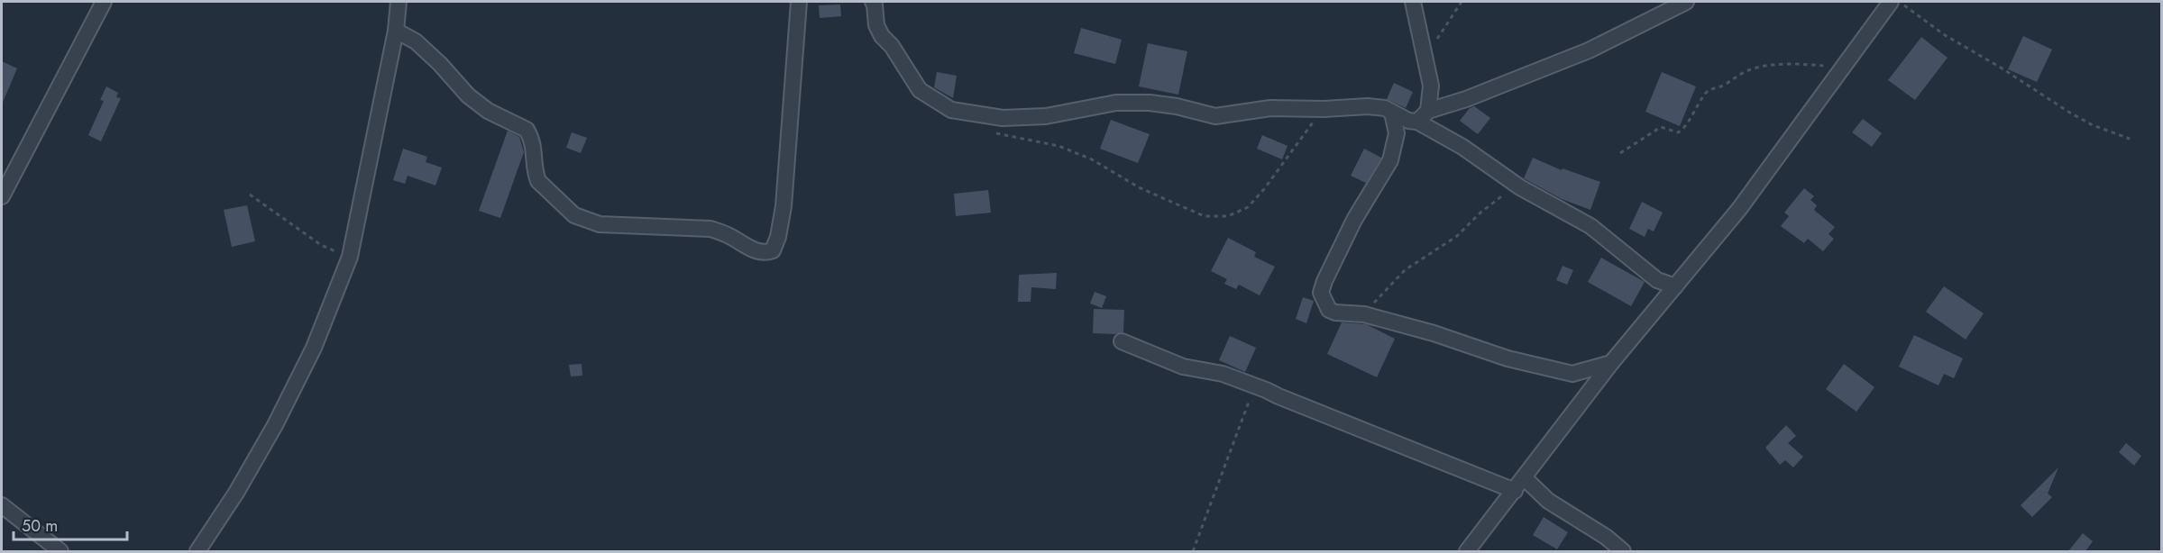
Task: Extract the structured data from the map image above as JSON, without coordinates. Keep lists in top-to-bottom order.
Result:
{
  "scale_bar": "50 m"
}
